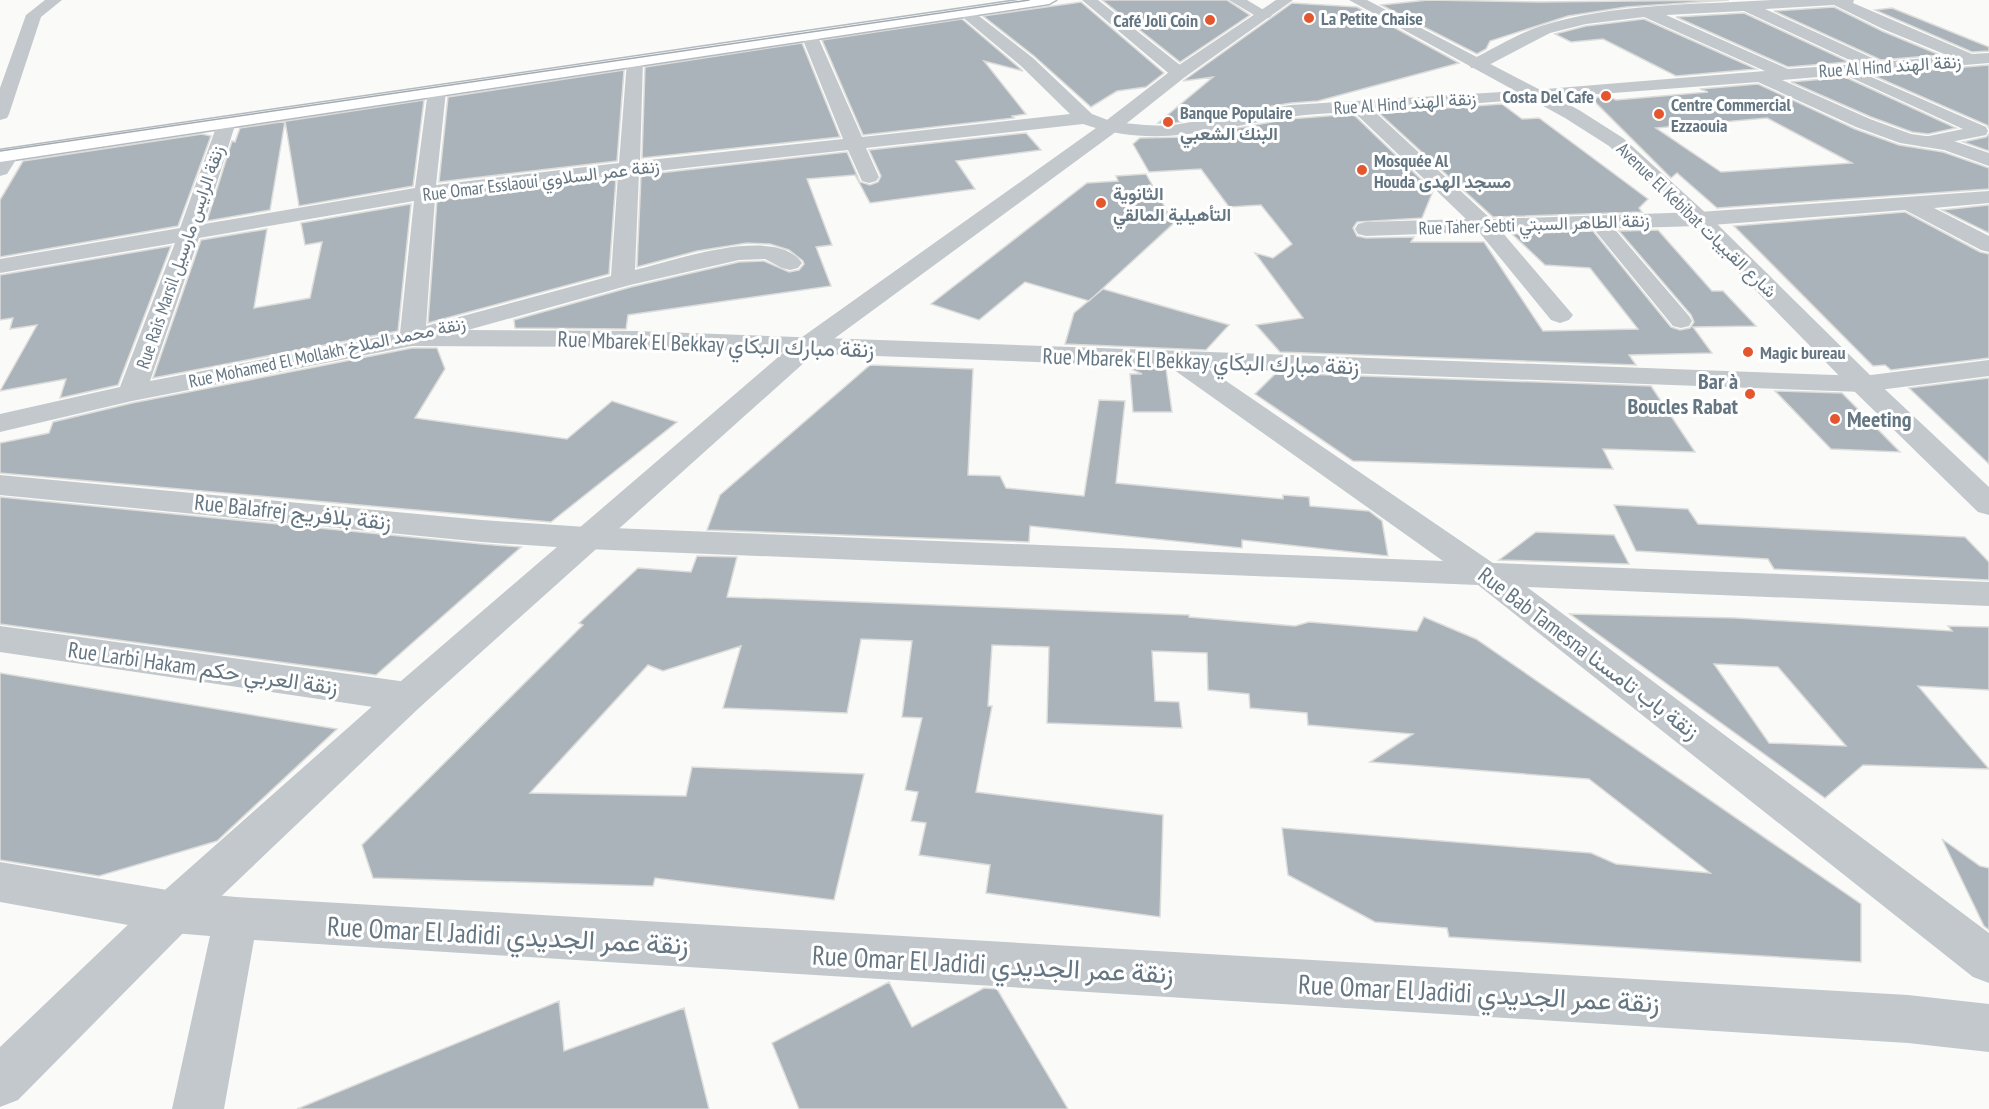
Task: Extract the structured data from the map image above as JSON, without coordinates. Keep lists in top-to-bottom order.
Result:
{
  "streets": {
    "street": [
      "Rue Al Hind زنقة الهند",
      "Rue Omar Esslaoui زنقة عمر السلاوي",
      "Avenue El Kebibat شارع القبيبات",
      "Rue Taher Sebti زنقة الطاهر السبتي",
      "Rue Rais Marsil زنقة الرايس مارسيل",
      "Rue Mbarek El Bekkay زنقة مبارك البكاي",
      "Rue Mohamed El Mollakh زنقة محمد الملاخ",
      "Rue Balafrej زنقة بلافريج",
      "Rue Bab Tamesna زنقة باب تامسنا",
      "Rue Larbi Hakam زنقة العربي حكم",
      "Rue Omar El Jadidi زنقة عمر الجديدي"
    ]
  },
  "crossings": [
    ["Rue Al Hind زنقة الهند", "Rue Omar Esslaoui زنقة عمر السلاوي"],
    ["Rue Al Hind زنقة الهند", "Avenue El Kebibat شارع القبيبات"],
    ["Rue Omar Esslaoui زنقة عمر السلاوي", "Rue Rais Marsil زنقة الرايس مارسيل"],
    ["Avenue El Kebibat شارع القبيبات", "Rue Taher Sebti زنقة الطاهر السبتي"],
    ["Avenue El Kebibat شارع القبيبات", "Rue Mbarek El Bekkay زنقة مبارك البكاي"],
    ["Rue Rais Marsil زنقة الرايس مارسيل", "Rue Mohamed El Mollakh زنقة محمد الملاخ"],
    ["Rue Mbarek El Bekkay زنقة مبارك البكاي", "Rue Mohamed El Mollakh زنقة محمد الملاخ"],
    ["Rue Mbarek El Bekkay زنقة مبارك البكاي", "Rue Bab Tamesna زنقة باب تامسنا"],
    ["Rue Balafrej زنقة بلافريج", "Rue Bab Tamesna زنقة باب تامسنا"]
  ],
  "places": [
    "La Petite Chaise",
    "Café Joli Coin",
    "Costa Del Cafe",
    "Centre Commercial Ezzaouia",
    "Banque Populaire البنك الشعبي",
    "Mosquée Al Houda مسجد الهدى",
    "الثانوية التأهيلية المالقي",
    "Magic bureau",
    "Bar à Boucles Rabat",
    "Meeting"
  ]
}
